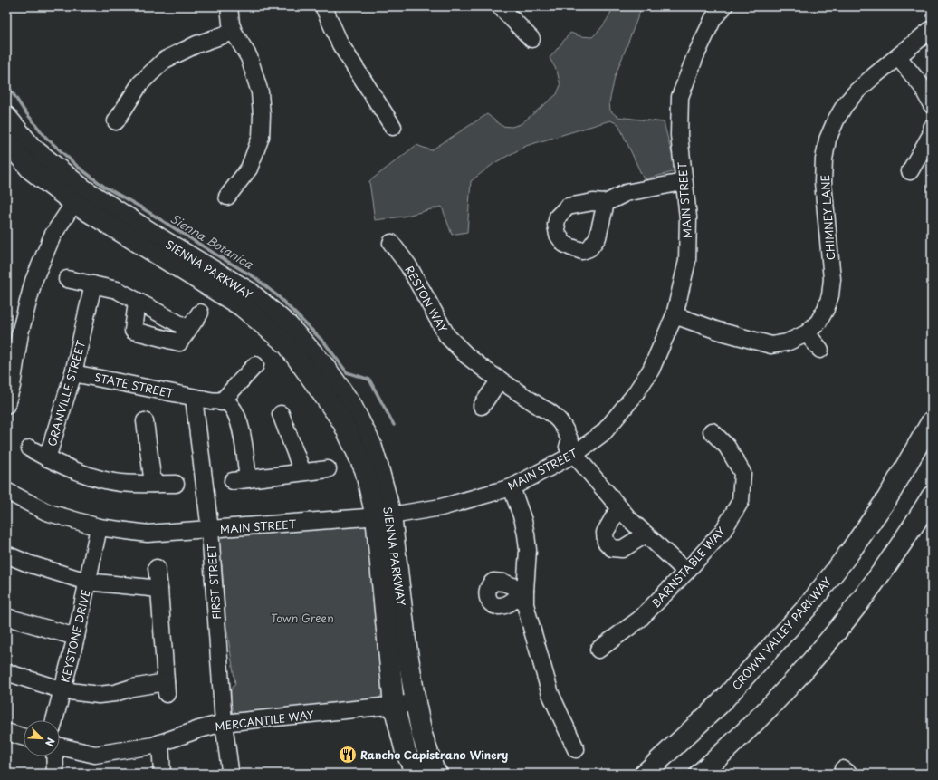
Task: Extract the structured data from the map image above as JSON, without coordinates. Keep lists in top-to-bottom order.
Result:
{
  "streets": {
    "main road": ["SIENNA PARKWAY", "CROWN VALLEY PARKWAY"],
    "street": [
      "MAIN STREET",
      "CHIMNEY LANE",
      "RESTON WAY",
      "STATE STREET",
      "GRANVILLE STREET",
      "BARNSTABLE WAY",
      "FIRST STREET",
      "KEYSTONE DRIVE",
      "MERCANTILE WAY"
    ]
  },
  "crossings": [
    ["MAIN STREET", "CHIMNEY LANE"],
    ["MAIN STREET", "SIENNA PARKWAY"],
    ["MAIN STREET", "RESTON WAY"],
    ["MAIN STREET", "FIRST STREET"],
    ["MAIN STREET", "KEYSTONE DRIVE"],
    ["SIENNA PARKWAY", "MERCANTILE WAY"],
    ["RESTON WAY", "BARNSTABLE WAY"],
    ["STATE STREET", "GRANVILLE STREET"],
    ["STATE STREET", "FIRST STREET"],
    ["FIRST STREET", "MERCANTILE WAY"]
  ],
  "water": ["Sienna Botanica"],
  "parks": ["Town Green"],
  "places": {
    "restaurant": ["Rancho Capistrano Winery"]
  },
  "north": "bottom right"
}
